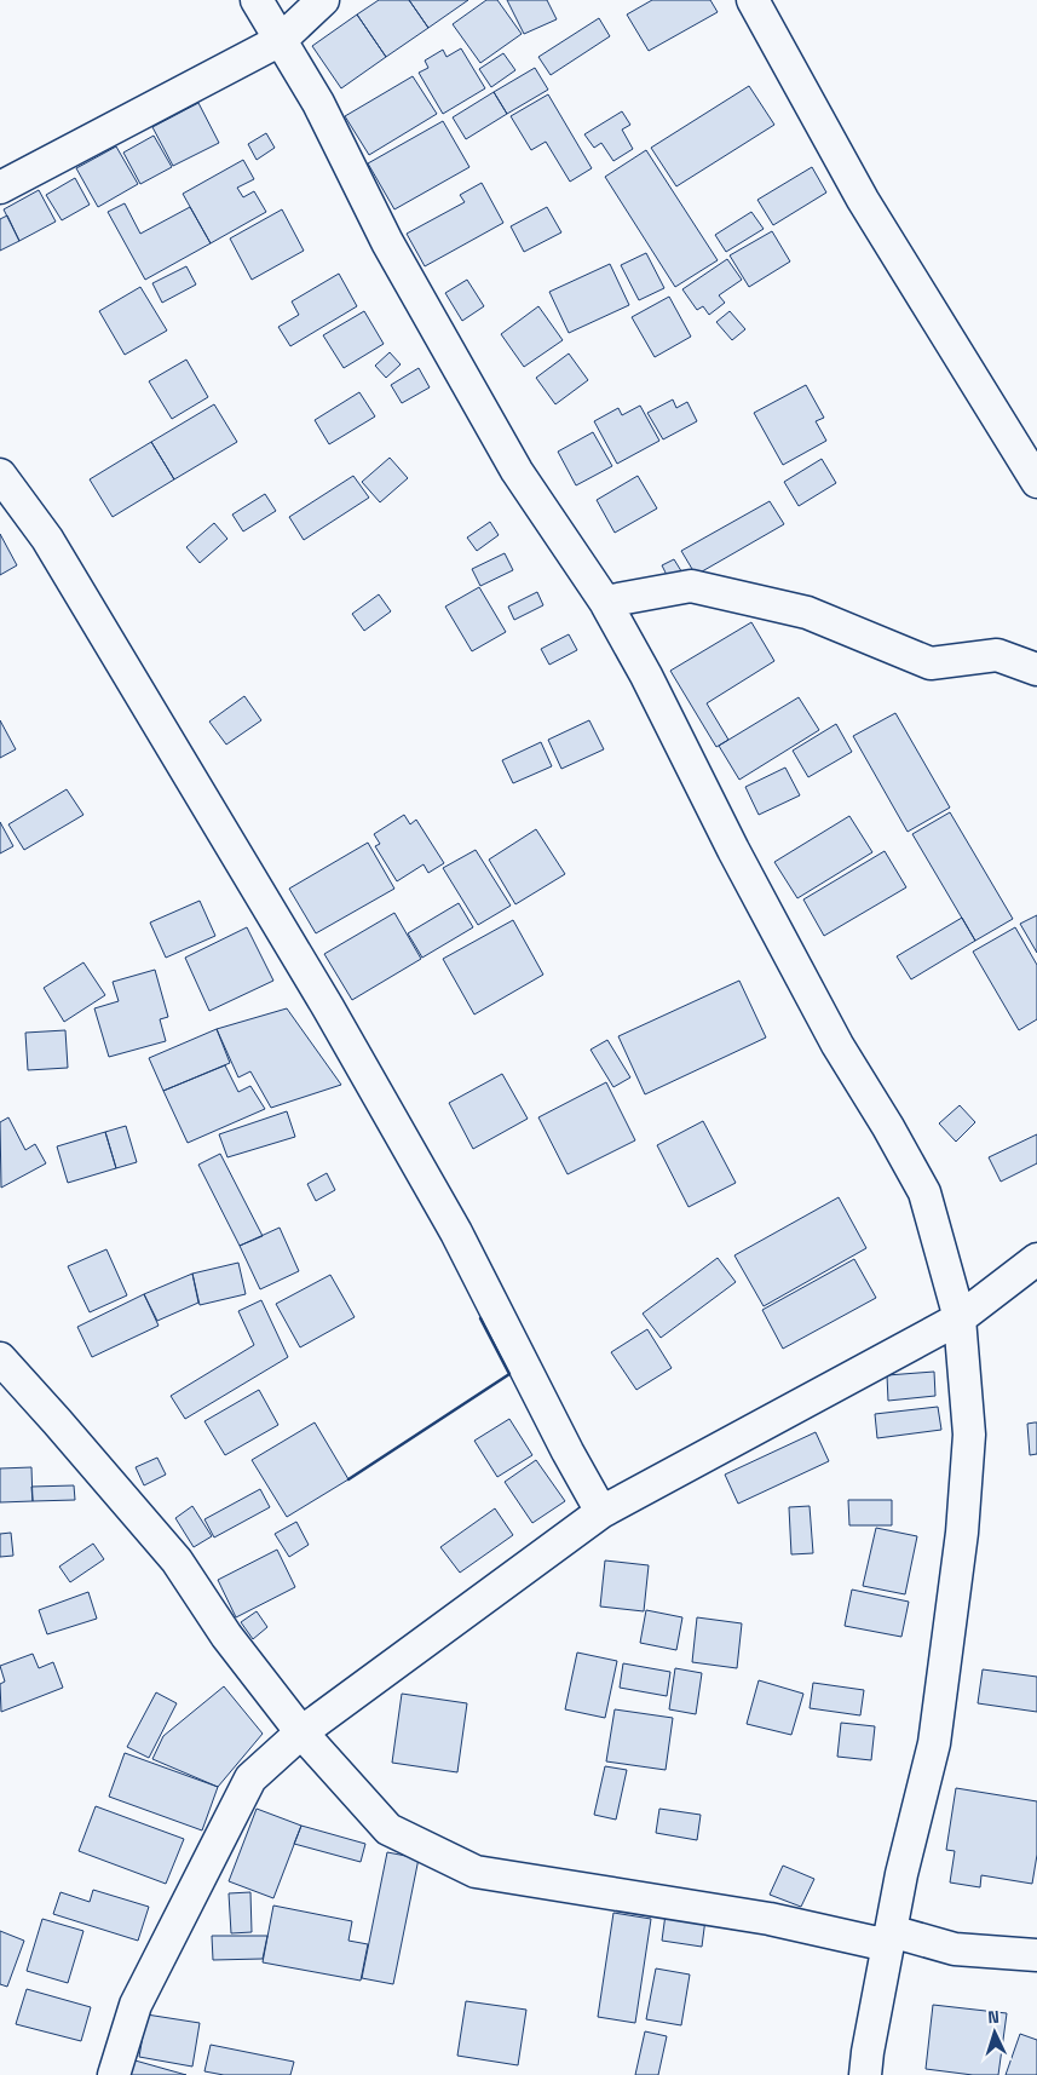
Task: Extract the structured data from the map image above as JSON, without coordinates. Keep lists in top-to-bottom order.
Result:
{
  "north": "top"
}
